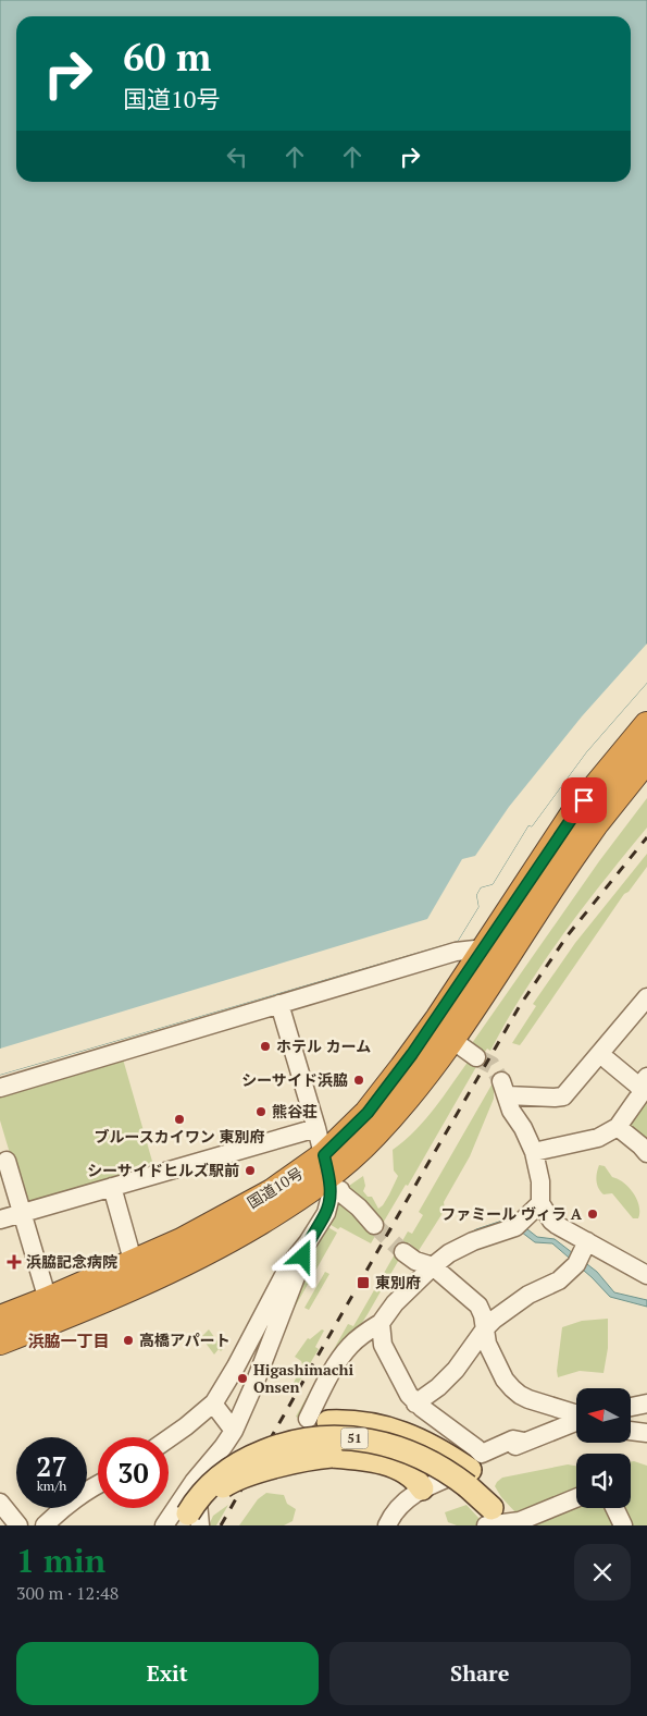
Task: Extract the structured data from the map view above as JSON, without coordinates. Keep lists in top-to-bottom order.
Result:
{
  "streets": {
    "highway": ["国道10号"],
    "main road": ["51"]
  },
  "districts": ["浜脇一丁目"],
  "places": {
    "other": [
      "ホテル カーム",
      "シーサイド浜脇",
      "熊谷荘",
      "ブルースカイワン 東別府",
      "シーサイドヒルズ駅前",
      "ファミール ヴィラ A",
      "高橋アパート",
      "Higashimachi Onsen"
    ],
    "health": ["浜脇記念病院"],
    "transit": ["東別府"]
  },
  "north": "left",
  "page": {
    "turn": ["60 m", "国道10号"],
    "speed": "27 km/h",
    "limit": "30",
    "heading": ["1 min", "300 m · 12:48"],
    "buttons": ["Exit", "Share"]
  }
}
